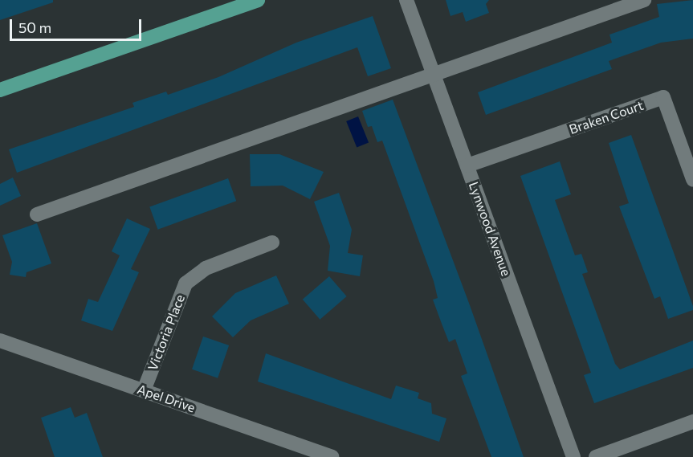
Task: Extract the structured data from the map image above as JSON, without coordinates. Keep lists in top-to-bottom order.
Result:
{
  "streets": {
    "street": [
      "Braken Court",
      "Lynwood Avenue",
      "Victoria Place",
      "Apel Drive"
    ]
  },
  "crossings": [
    ["Braken Court", "Lynwood Avenue"],
    ["Victoria Place", "Apel Drive"]
  ],
  "scale_bar": "50 m"
}
